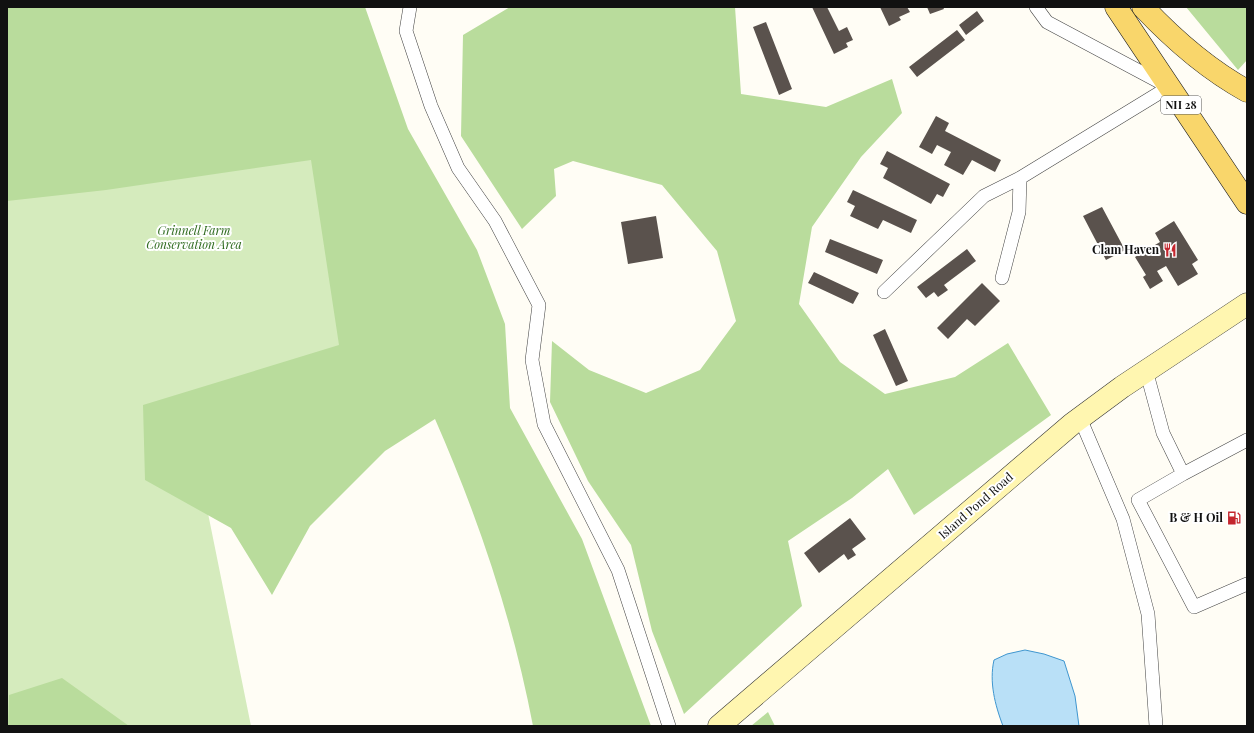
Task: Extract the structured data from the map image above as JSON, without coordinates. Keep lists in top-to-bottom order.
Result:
{
  "streets": {
    "main road": ["NH 28"],
    "street": ["Island Pond Road"]
  },
  "parks": ["Grinnell Farm Conservation Area"],
  "places": {
    "restaurant": ["Clam Haven"],
    "fuel station": ["B & H Oil"]
  }
}
